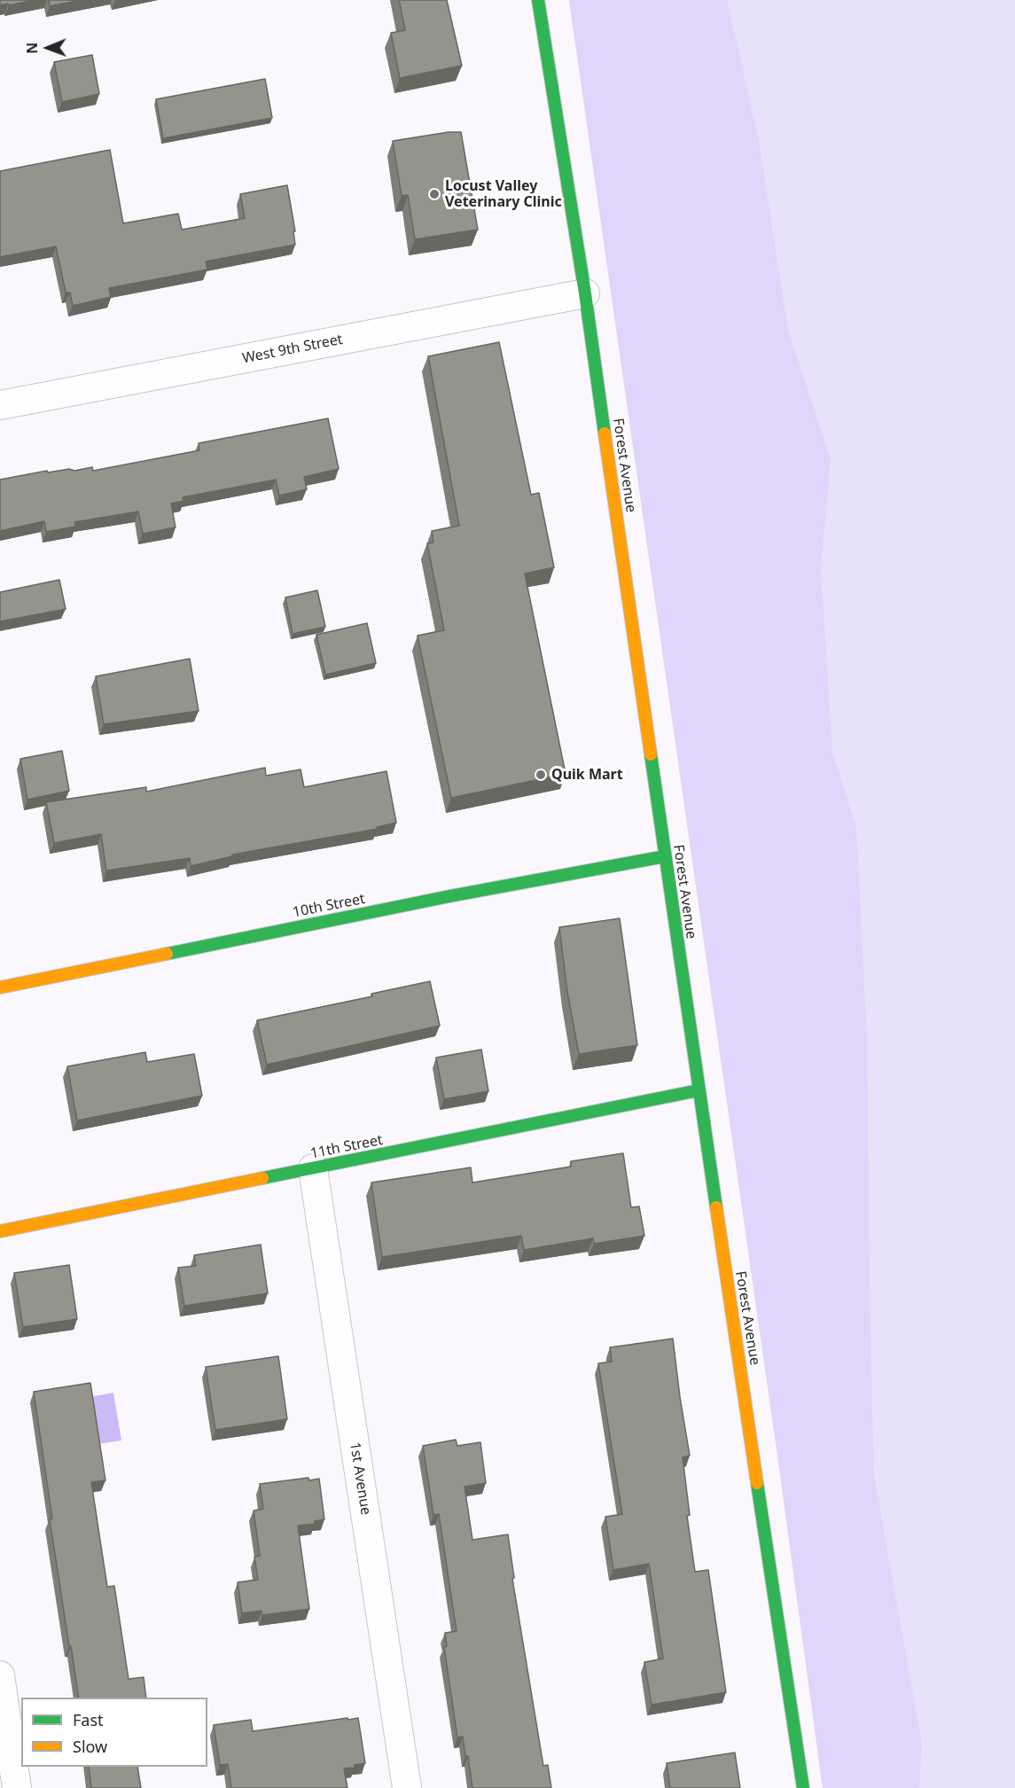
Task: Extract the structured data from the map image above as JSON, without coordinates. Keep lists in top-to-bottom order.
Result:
{
  "streets": {
    "main road": ["Forest Avenue", "10th Street", "11th Street"],
    "street": ["West 9th Street", "1st Avenue"]
  },
  "crossings": [
    ["West 9th Street", "Forest Avenue"],
    ["Forest Avenue", "10th Street"],
    ["Forest Avenue", "11th Street"],
    ["11th Street", "1st Avenue"]
  ],
  "places": ["Locust Valley Veterinary Clinic", "Quik Mart"],
  "legend": ["Fast", "Slow"],
  "north": "left"
}
